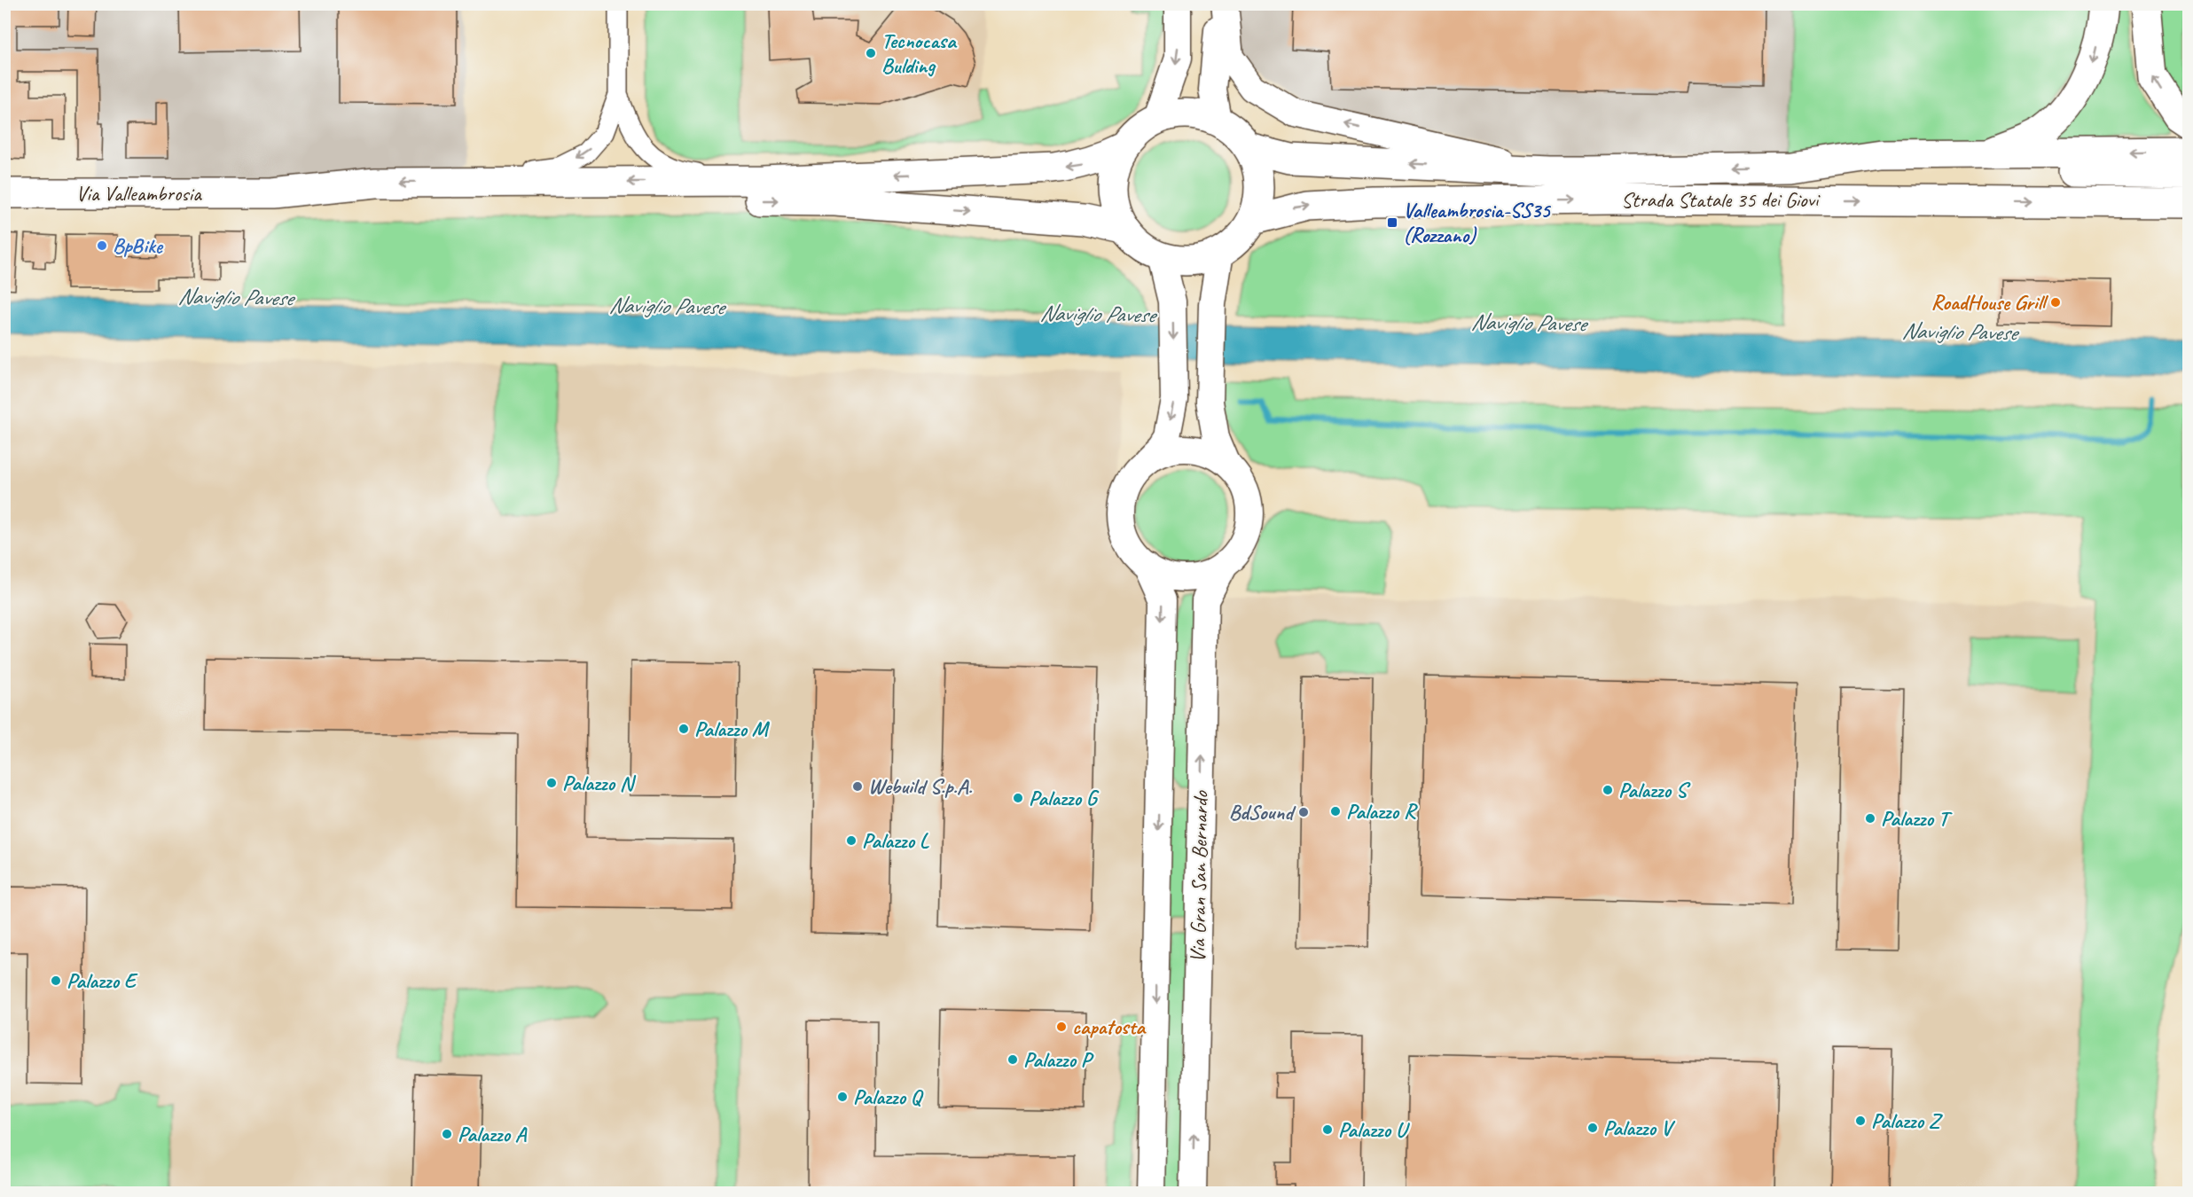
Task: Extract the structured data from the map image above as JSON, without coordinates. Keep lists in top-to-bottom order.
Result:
{
  "streets": {
    "main road": ["Via Valleambrosia", "Strada Statale 35 dei Giovi", "Via Gran San Bernardo"]
  },
  "water": ["Naviglio Pavese"],
  "places": {
    "other": [
      "Tecnocasa Bulding",
      "BpBike",
      "RoadHouse Grill",
      "Palazzo M",
      "Palazzo N",
      "Webuild S.p.A.",
      "Palazzo S",
      "Palazzo G",
      "Palazzo R",
      "BdSound",
      "Palazzo T",
      "Palazzo L",
      "Palazzo E",
      "capatosta",
      "Palazzo P",
      "Palazzo Q",
      "Palazzo Z",
      "Palazzo V",
      "Palazzo U",
      "Palazzo A"
    ],
    "transit": ["Valleambrosia-SS35 (Rozzano)"]
  }
}
